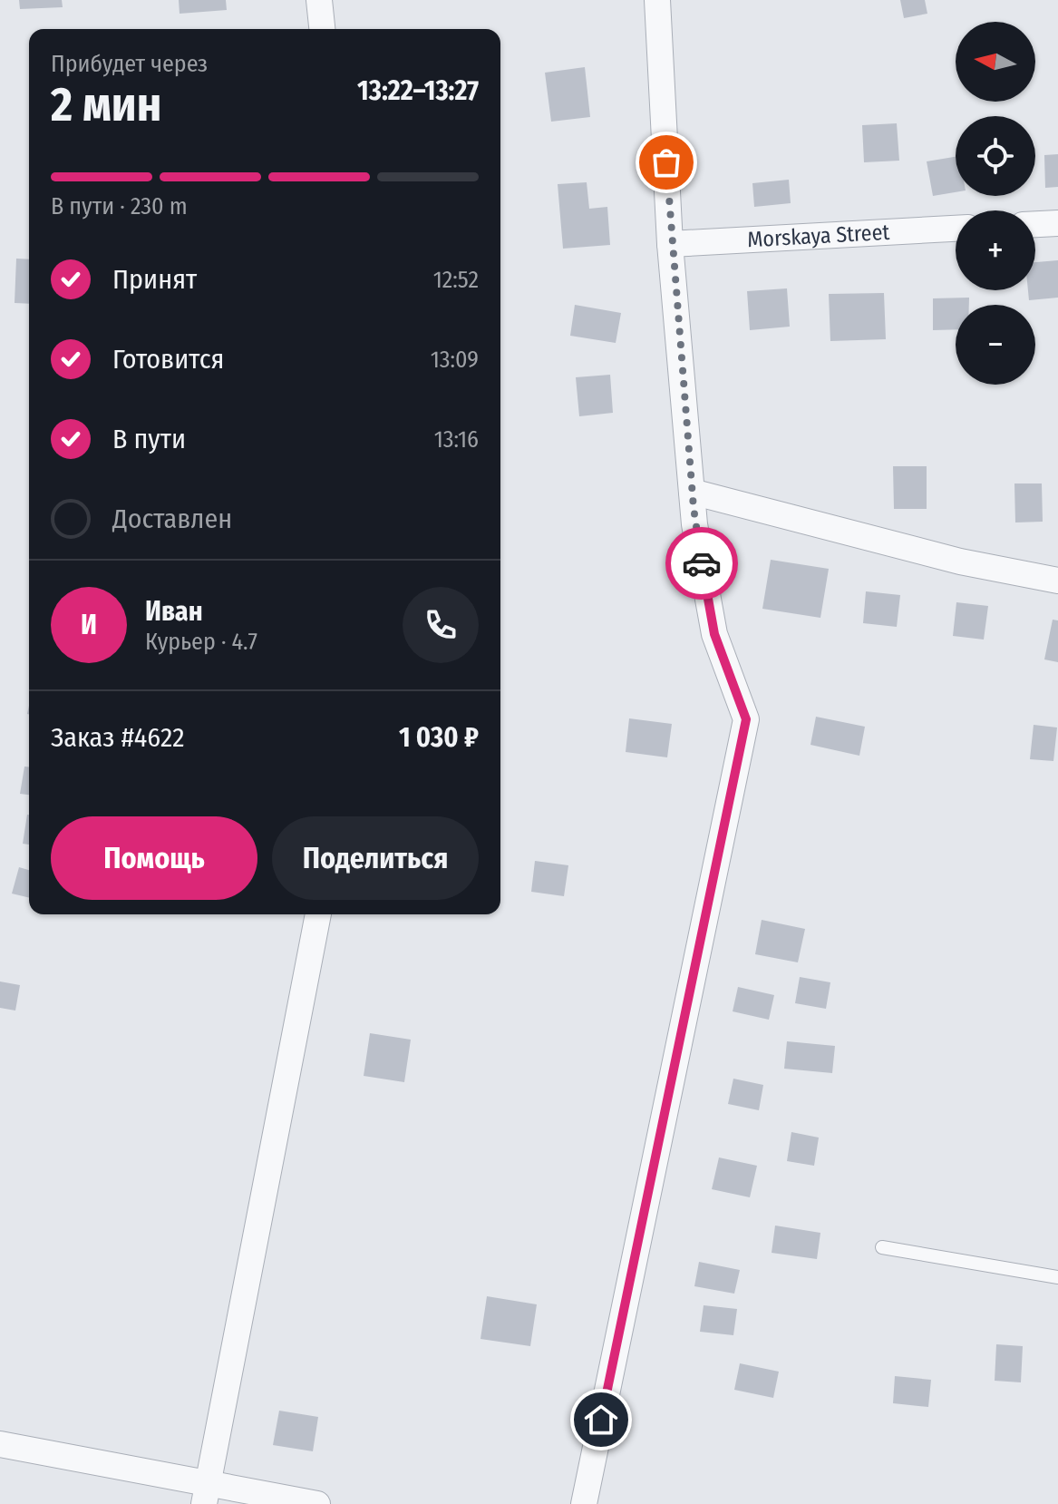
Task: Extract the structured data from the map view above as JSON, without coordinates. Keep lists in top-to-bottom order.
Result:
{
  "streets": {
    "street": ["Morskaya Street"]
  },
  "north": "left",
  "page": {
    "map_buttons": ["+", "−"],
    "heading": ["2 мин", "Прибудет через", "13:22–13:27"],
    "panel": [
      "Иван",
      "Курьер · 4.7",
      "Заказ #4622",
      "1 030 ₽"
    ],
    "bar": "В пути · 230 m",
    "list": [
      ["Принят", "12:52"],
      ["Готовится", "13:09"],
      ["В пути", "13:16"],
      "Доставлен"
    ],
    "round": "И",
    "buttons": ["Помощь", "Поделиться"]
  }
}
